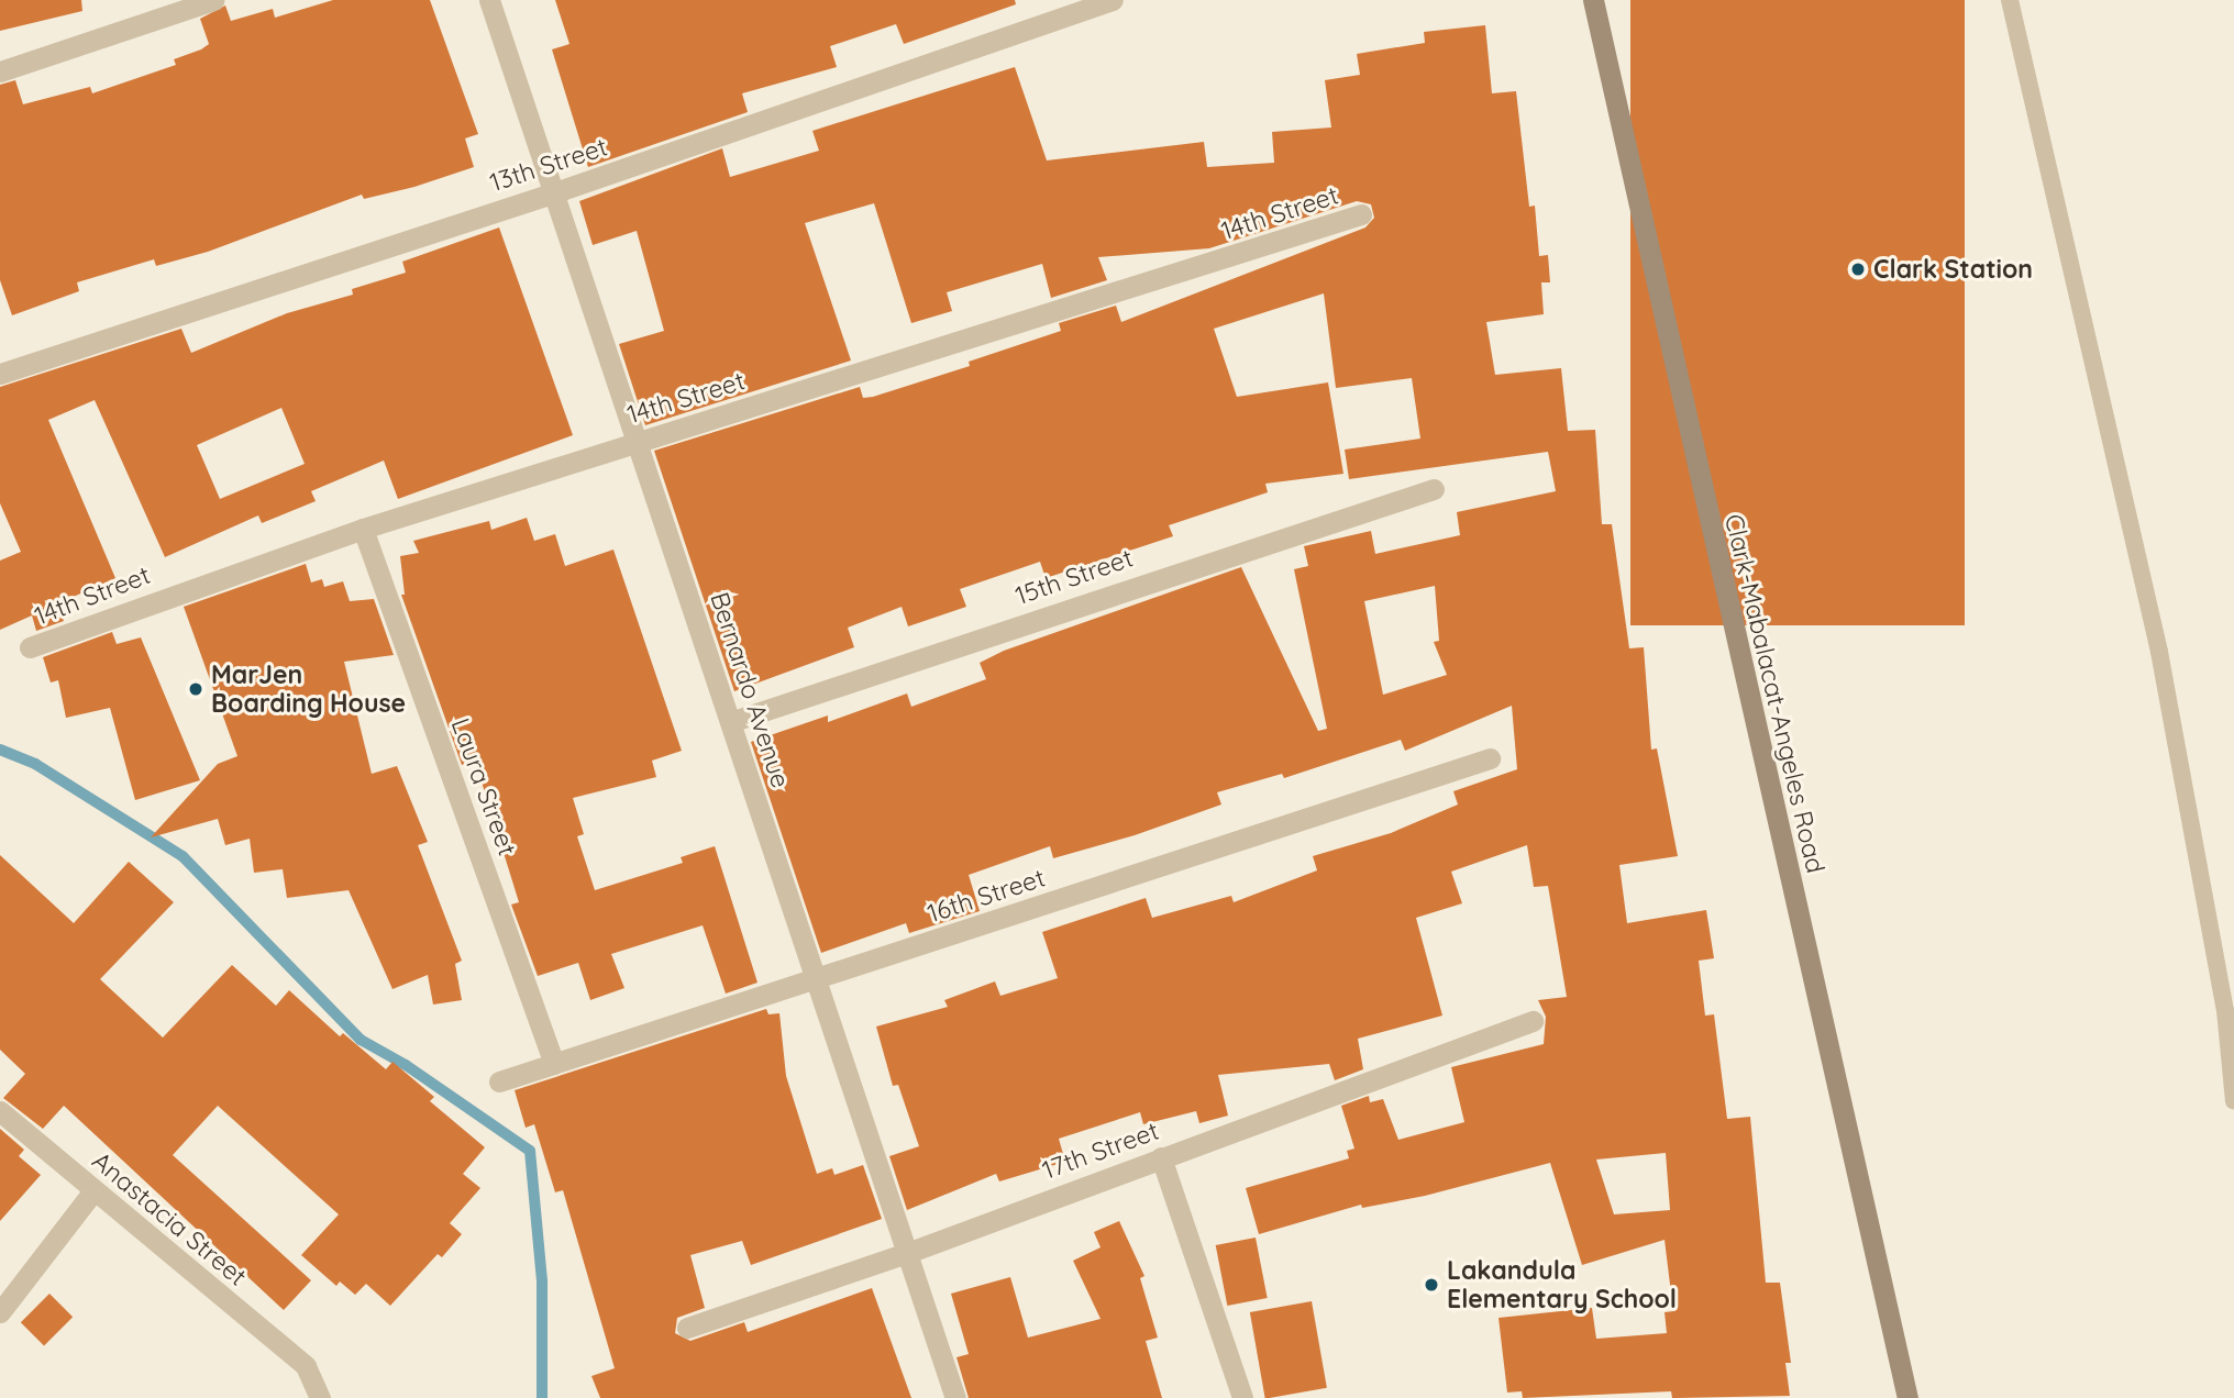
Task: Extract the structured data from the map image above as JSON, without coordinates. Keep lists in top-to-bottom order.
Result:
{
  "streets": {
    "main road": ["Clark-Mabalacat-Angeles Road"],
    "street": [
      "13th Street",
      "14th Street",
      "15th Street",
      "Bernardo Avenue",
      "Laura Street",
      "16th Street",
      "17th Street",
      "Anastacia Street"
    ]
  },
  "crossings": [
    ["13th Street", "Bernardo Avenue"],
    ["14th Street", "Bernardo Avenue"],
    ["14th Street", "Laura Street"],
    ["15th Street", "Bernardo Avenue"],
    ["Bernardo Avenue", "16th Street"],
    ["Bernardo Avenue", "17th Street"],
    ["Laura Street", "16th Street"]
  ],
  "places": ["Clark Station", "MarJen Boarding House", "Lakandula Elementary School"]
}
